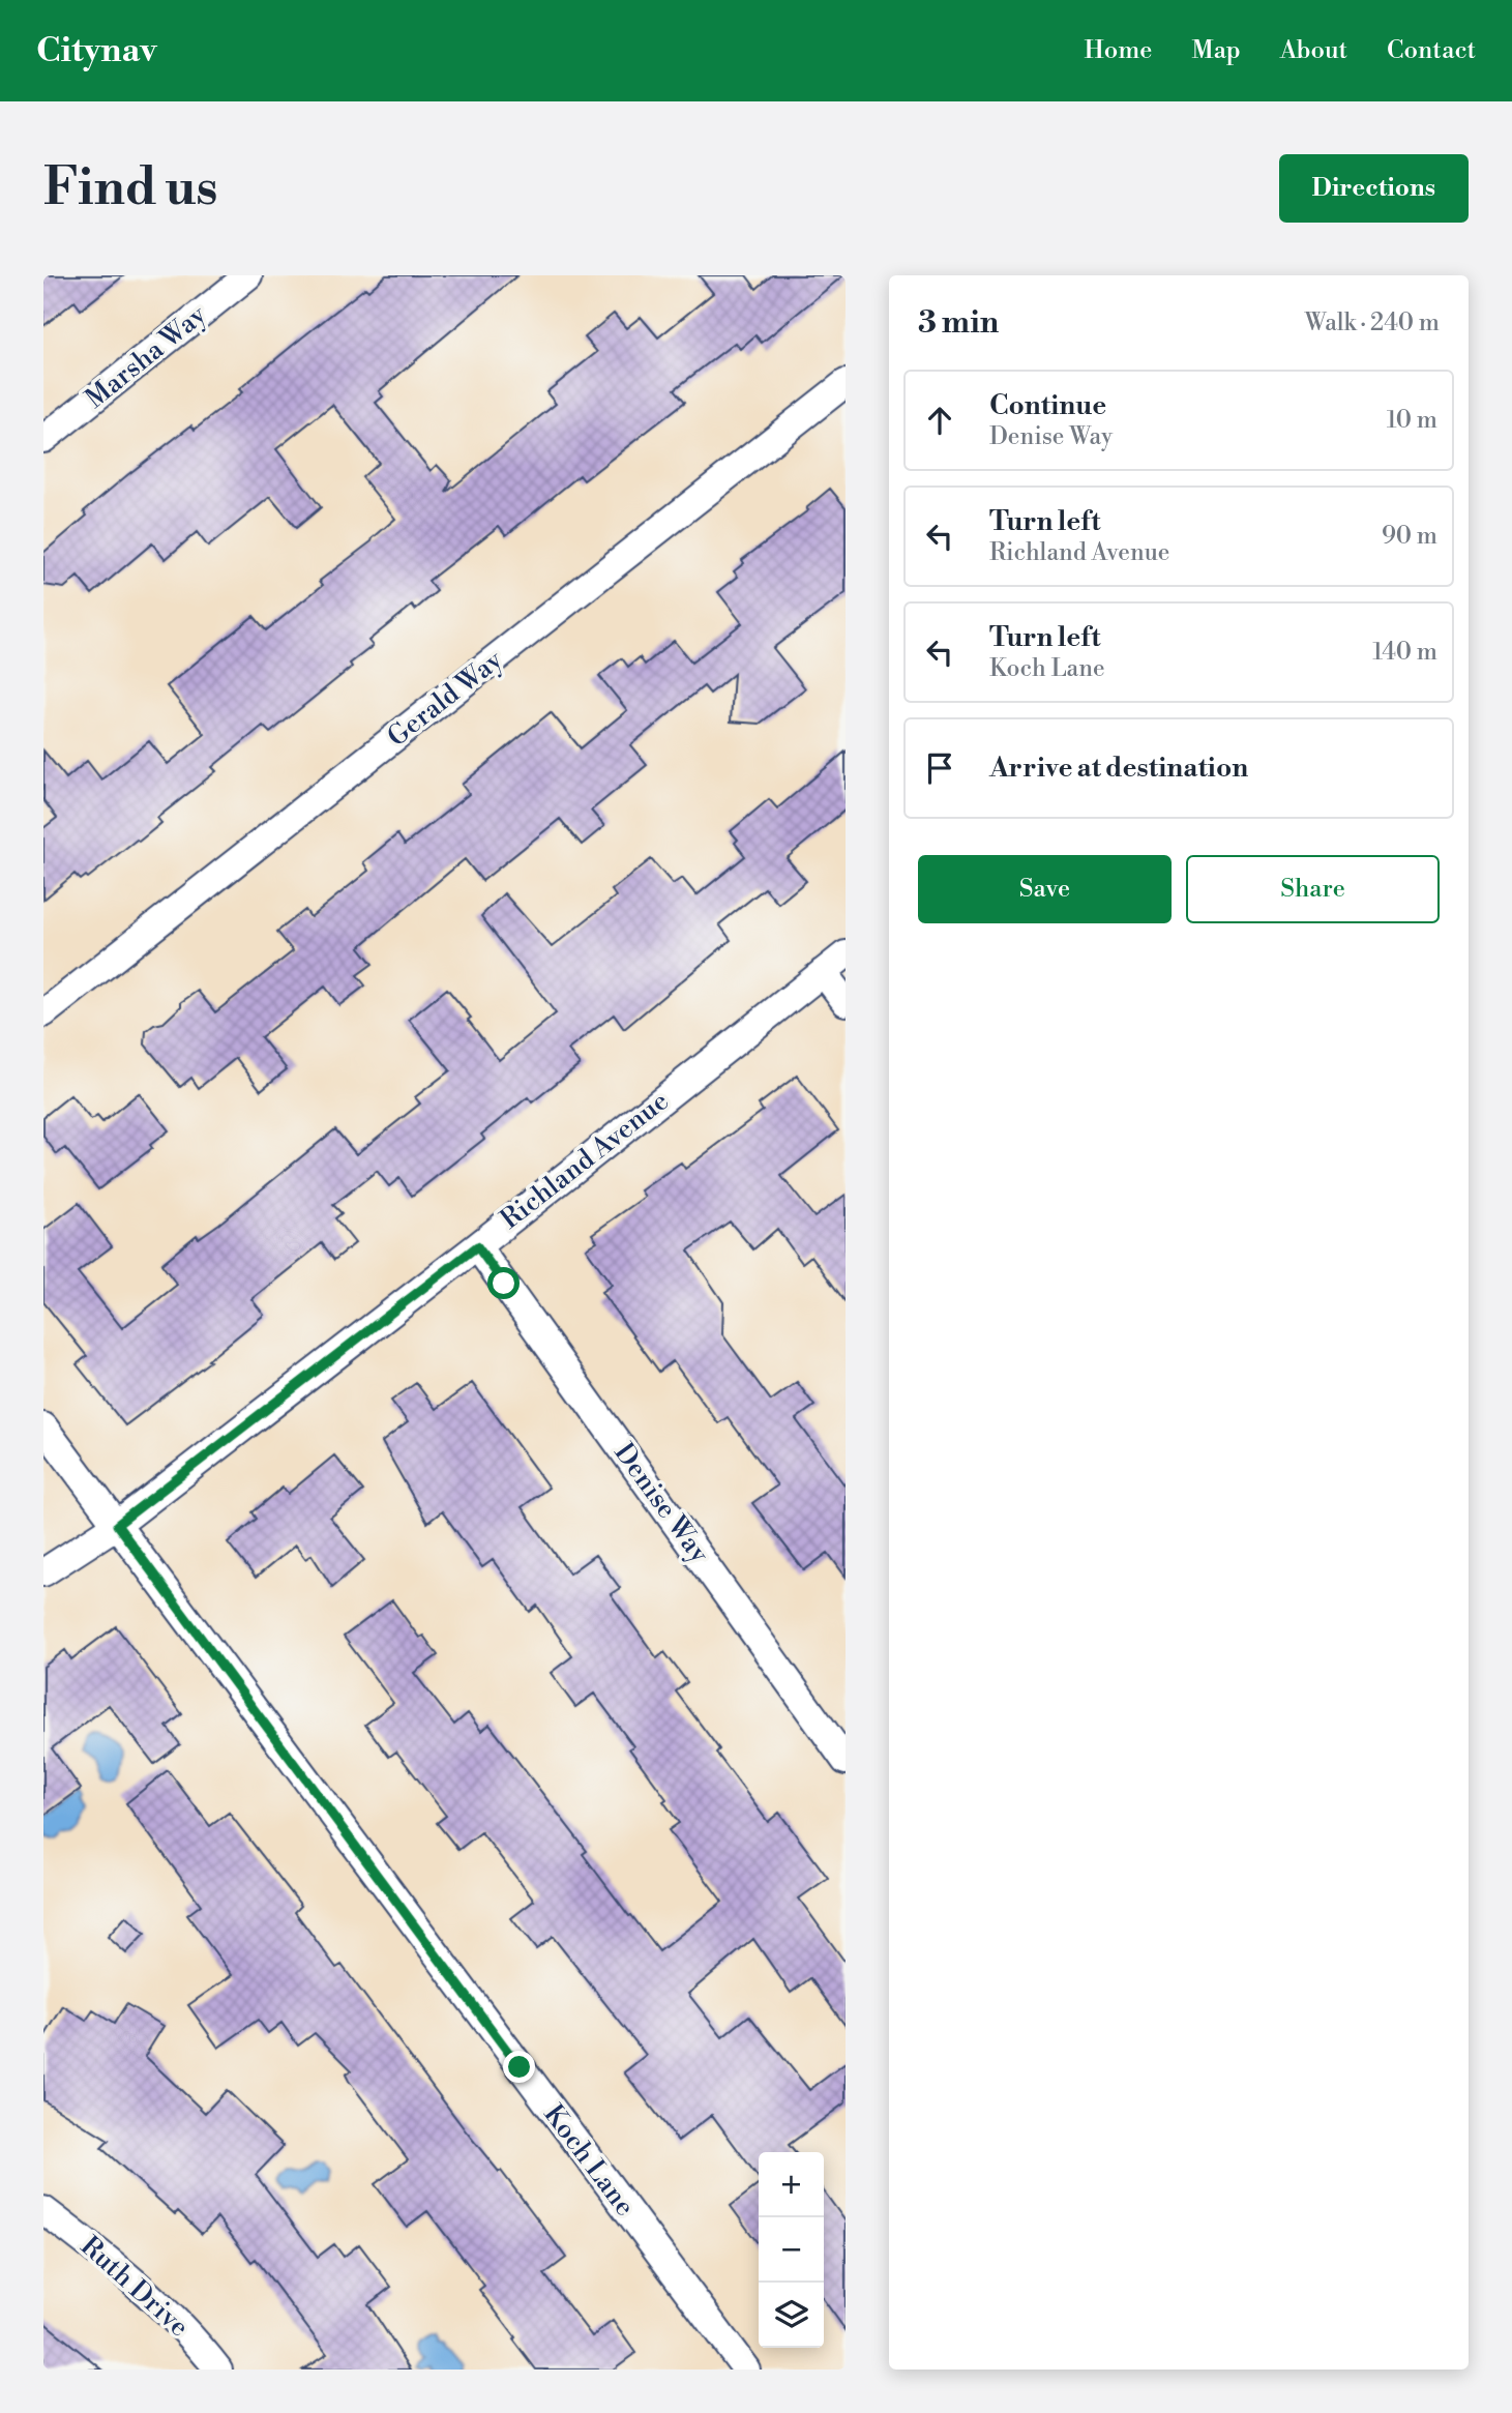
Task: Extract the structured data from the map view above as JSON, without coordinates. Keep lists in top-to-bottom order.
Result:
{
  "streets": {
    "street": [
      "Marsha Way",
      "Gerald Way",
      "Richland Avenue",
      "Denise Way",
      "Koch Lane",
      "Ruth Drive"
    ]
  },
  "crossings": [
    ["Richland Avenue", "Denise Way"],
    ["Richland Avenue", "Koch Lane"]
  ],
  "page": {
    "header": "Citynav",
    "nav": [
      "Home",
      "Map",
      "About",
      "Contact"
    ],
    "buttons": [
      "Directions",
      ["Save", "Share"]
    ],
    "title": "Find us",
    "heading": ["3 min", "Walk · 240 m"],
    "list": [
      ["Continue", "Denise Way", "10 m"],
      ["Turn left", "Richland Avenue", "90 m"],
      ["Turn left", "Koch Lane", "140 m"],
      "Arrive at destination"
    ],
    "map_buttons": ["+", "−"]
  }
}
